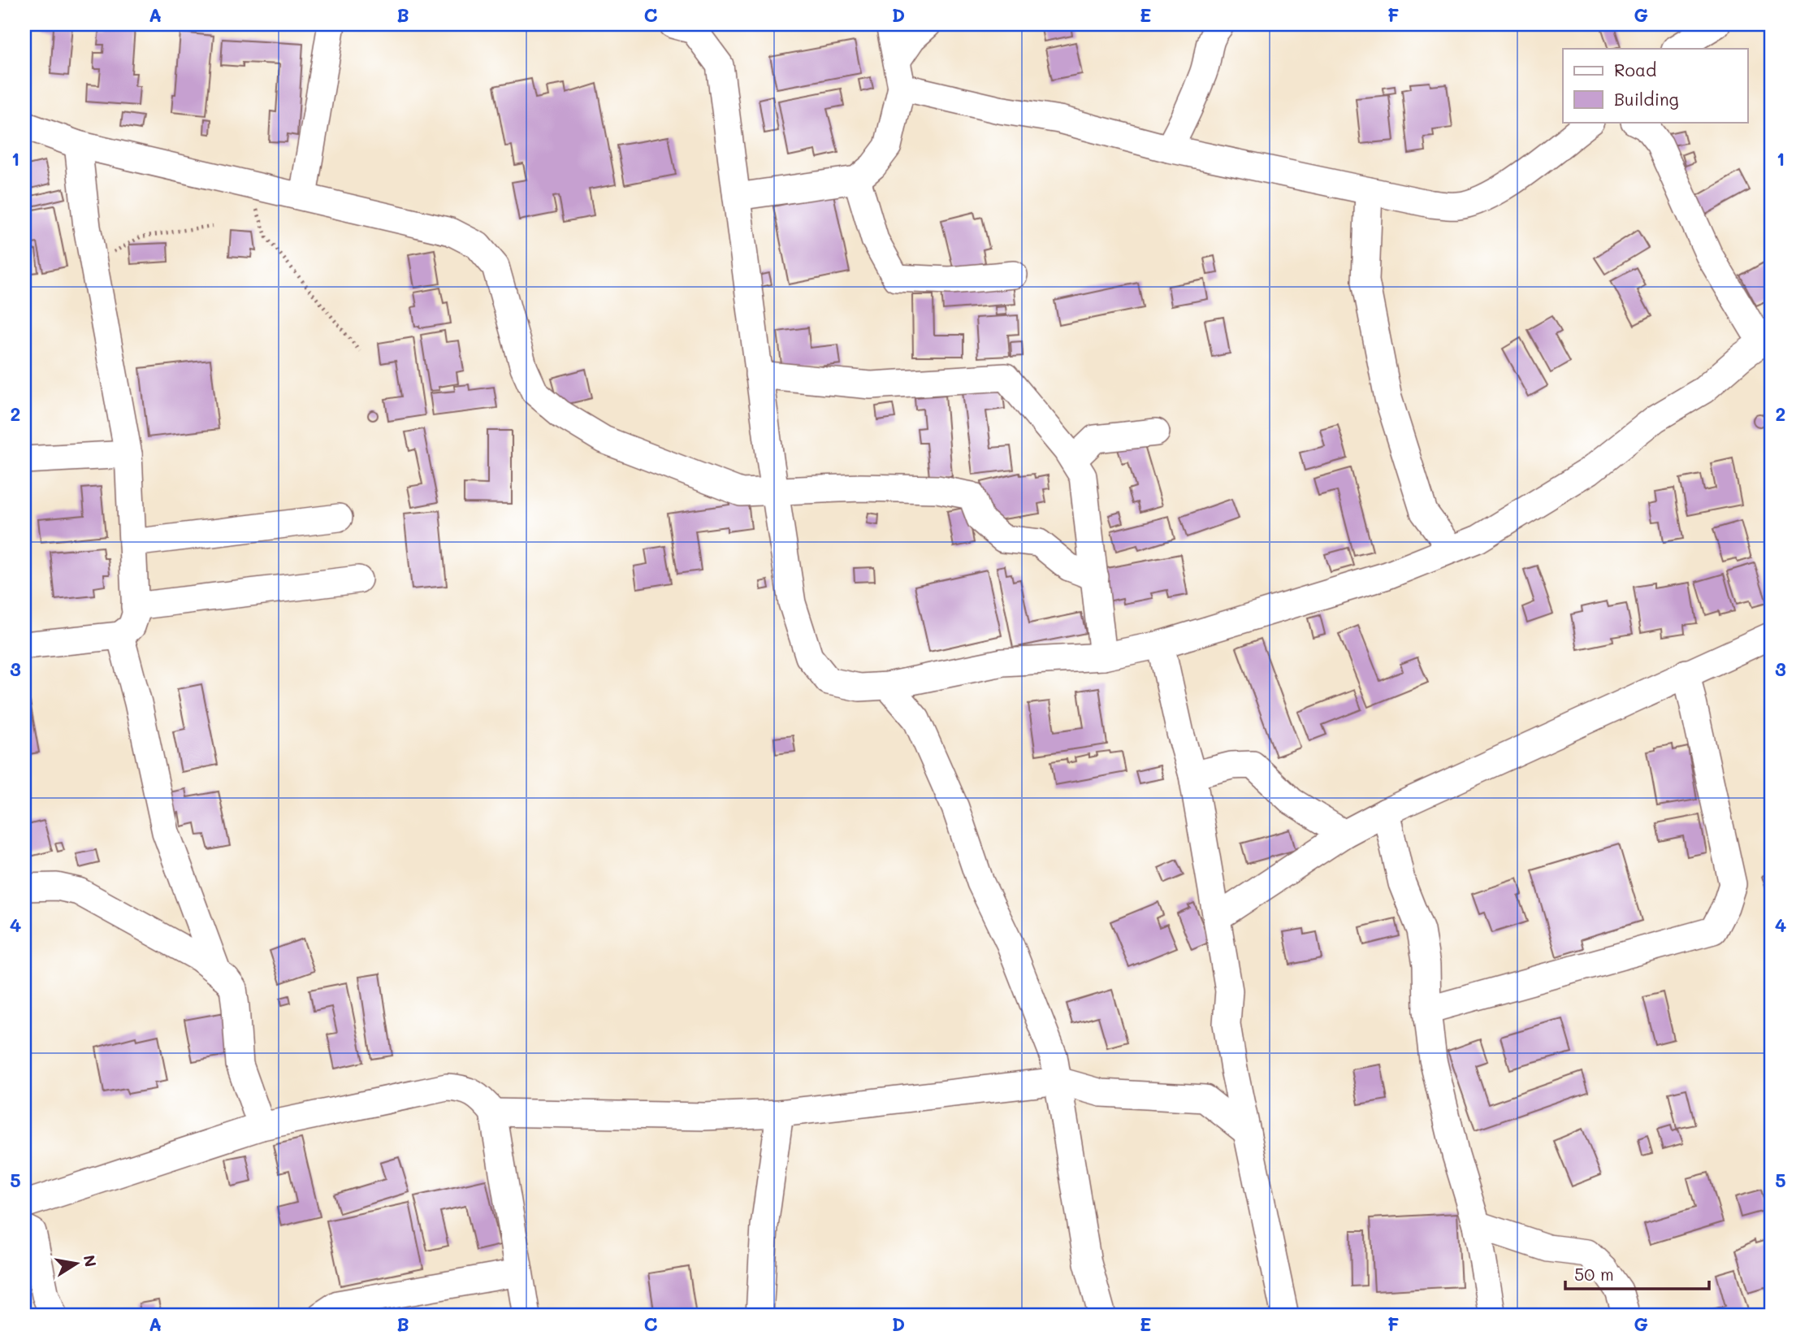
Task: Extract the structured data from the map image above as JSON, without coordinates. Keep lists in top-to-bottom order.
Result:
{
  "legend": ["Road", "Building"],
  "scale_bar": "50 m",
  "north": "right",
  "grid": {
    "columns": [
      "A",
      "B",
      "C",
      "D",
      "E",
      "F",
      "G"
    ],
    "rows": [
      "1",
      "2",
      "3",
      "4",
      "5"
    ]
  }
}
